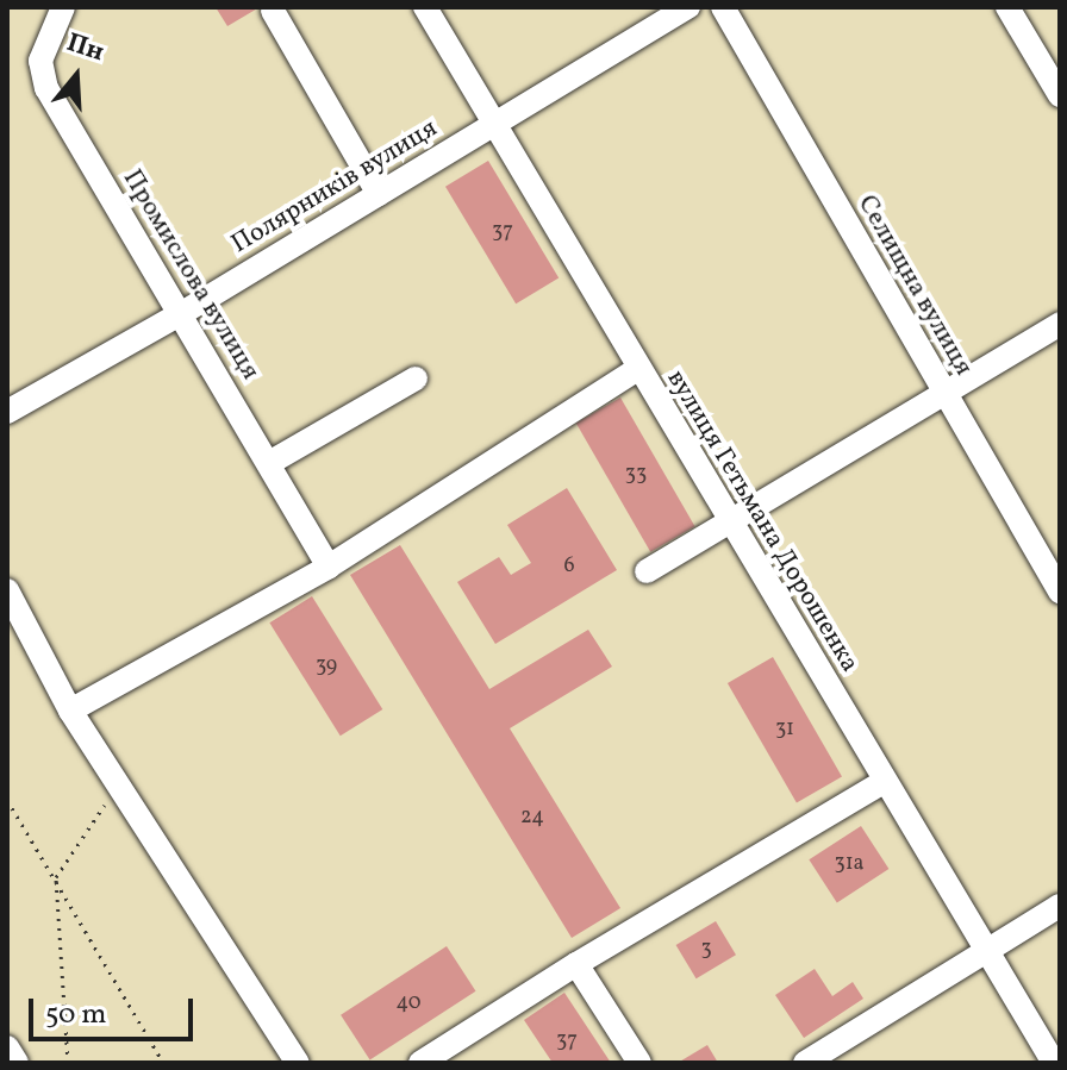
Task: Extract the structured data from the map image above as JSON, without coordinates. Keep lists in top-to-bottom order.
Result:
{
  "streets": {
    "street": [
      "Полярників вулиця",
      "Промислова вулиця",
      "Селищна вулиця",
      "вулиця Гетьмана Дорошенка"
    ]
  },
  "crossings": [
    ["Полярників вулиця", "Промислова вулиця"],
    ["Полярників вулиця", "вулиця Гетьмана Дорошенка"]
  ],
  "house_numbers": [
    "37",
    "33",
    "6",
    "39",
    "31",
    "24",
    "31а",
    "3",
    "40",
    "37"
  ],
  "scale_bar": "50 m",
  "north": "top"
}
